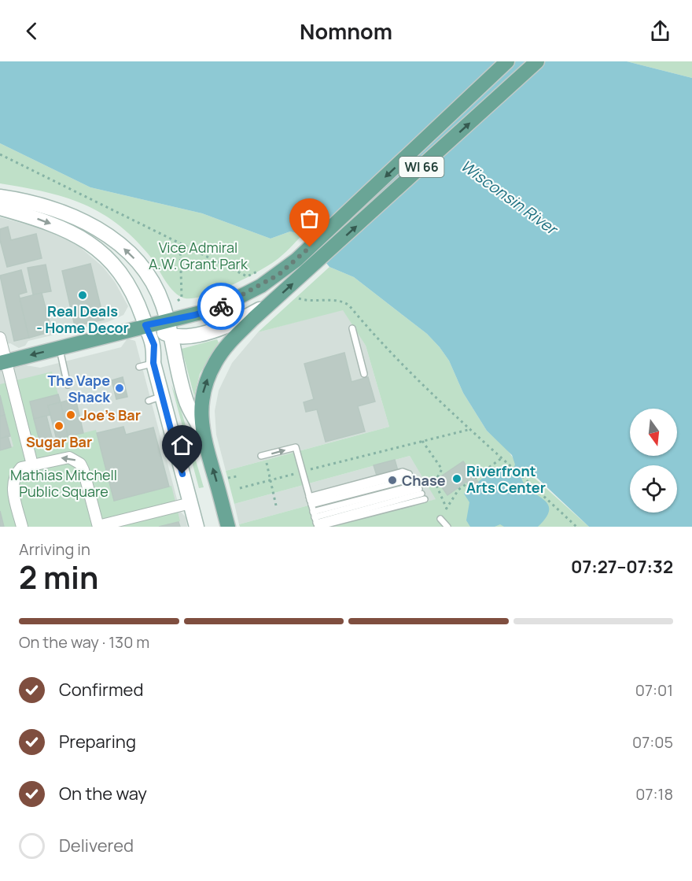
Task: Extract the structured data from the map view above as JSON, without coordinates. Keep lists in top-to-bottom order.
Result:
{
  "streets": {
    "main road": ["WI 66"]
  },
  "water": ["Wisconsin River"],
  "parks": ["Vice Admiral A.W. Grant Park", "Mathias Mitchell Public Square"],
  "places": [
    "Real Deals - Home Decor",
    "The Vape Shack",
    "Joe's Bar",
    "Sugar Bar",
    "Riverfront Arts Center",
    "Chase"
  ],
  "north": "bottom",
  "page": {
    "header": "Nomnom",
    "heading": ["2 min", "Arriving in", "07:27–07:32"],
    "bar": "On the way · 130 m",
    "list": [
      ["Confirmed", "07:01"],
      ["Preparing", "07:05"],
      ["On the way", "07:18"],
      "Delivered"
    ]
  }
}
